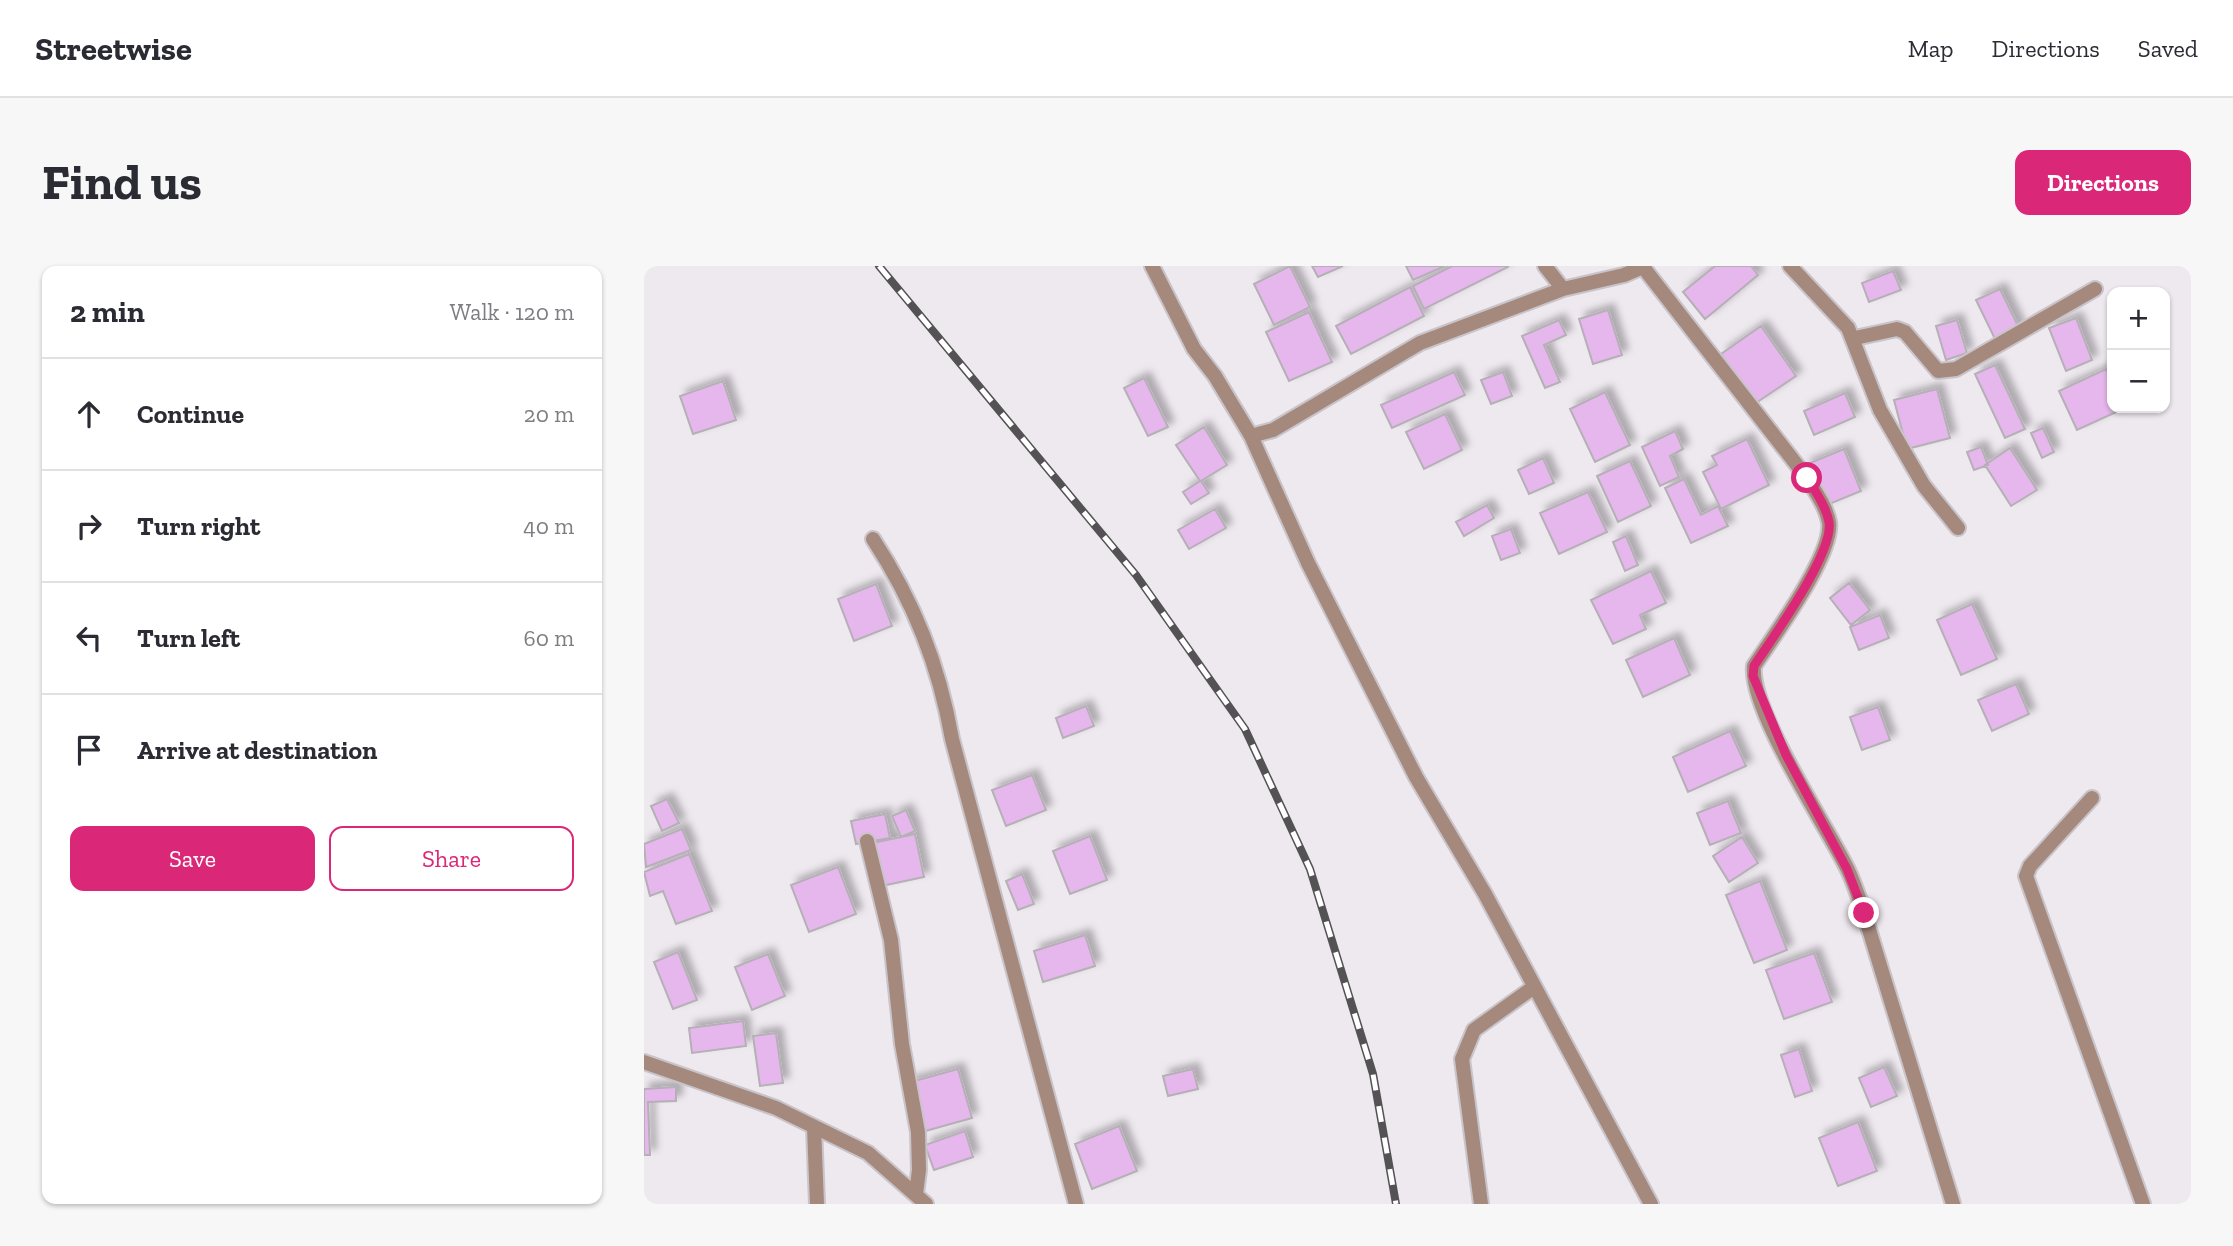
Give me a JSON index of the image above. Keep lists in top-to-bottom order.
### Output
{
  "page": {
    "header": "Streetwise",
    "nav": ["Map", "Directions", "Saved"],
    "buttons": [
      "Directions",
      ["Save", "Share"]
    ],
    "title": "Find us",
    "heading": ["2 min", "Walk · 120 m"],
    "map_buttons": ["+", "−"],
    "list": [
      ["Continue", "20 m"],
      ["Turn right", "40 m"],
      ["Turn left", "60 m"],
      "Arrive at destination"
    ]
  }
}
